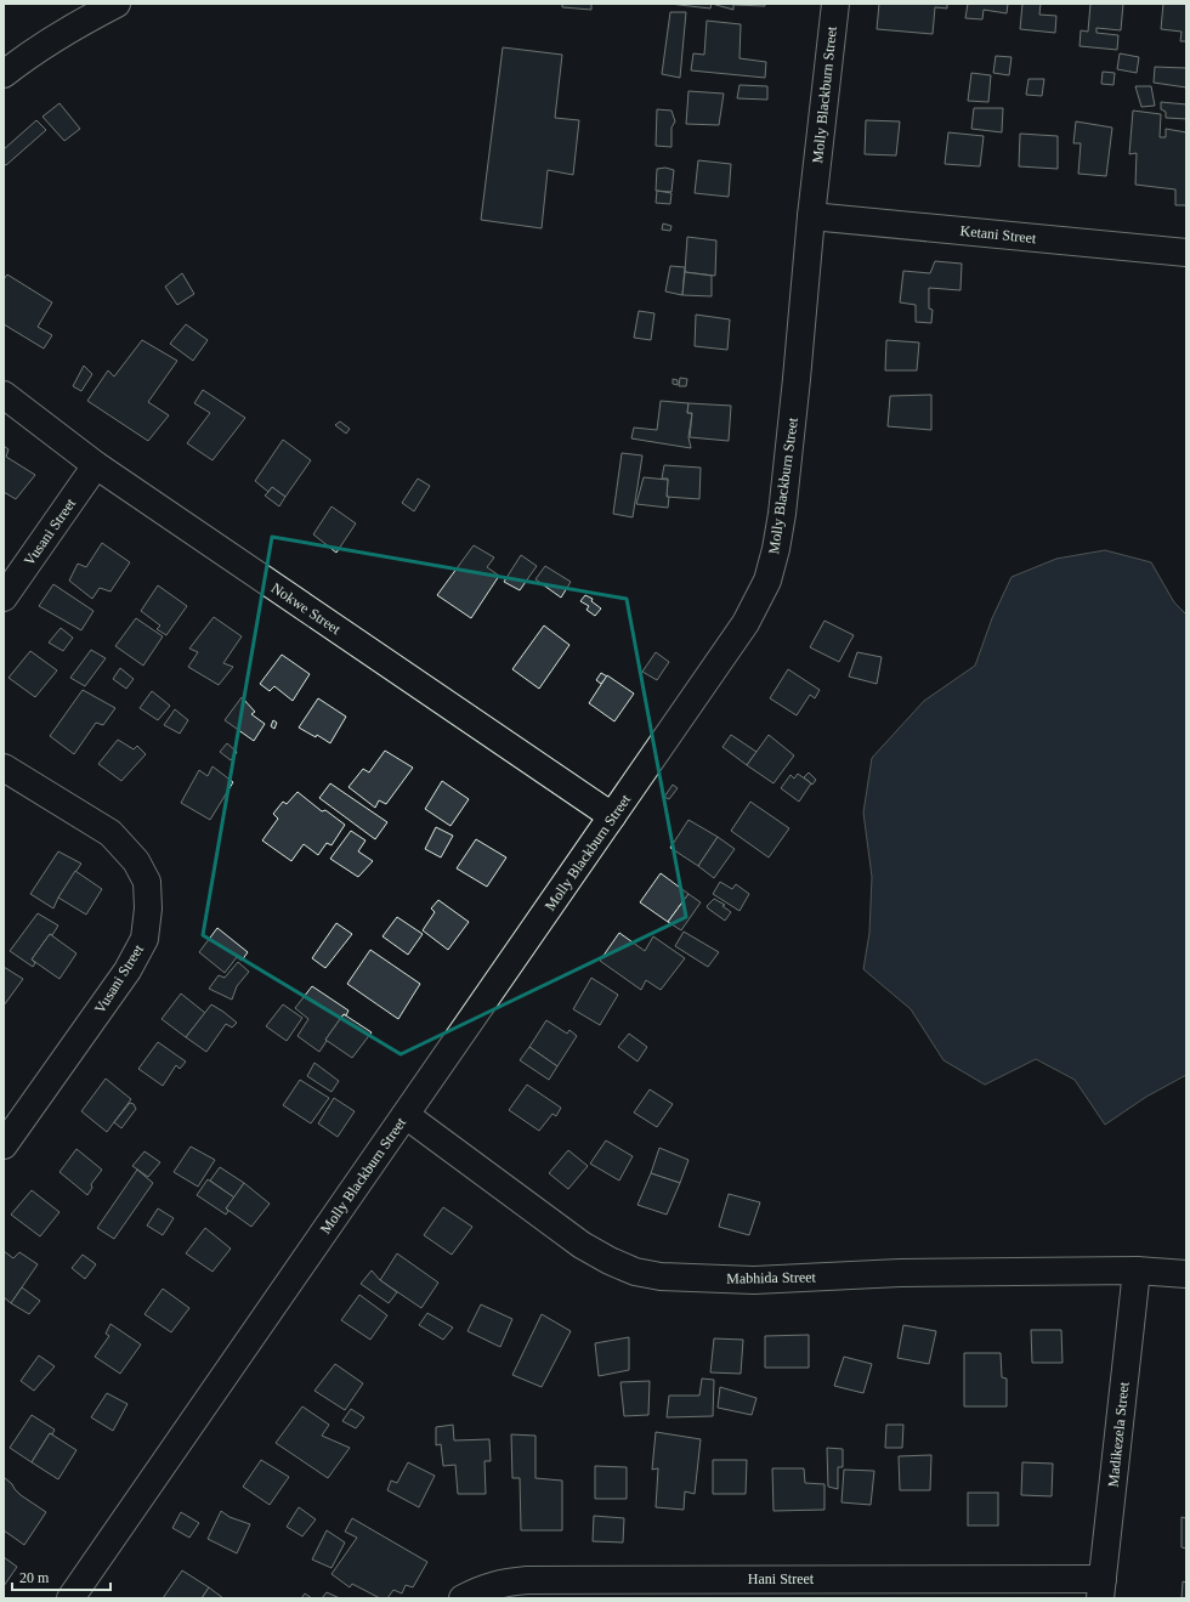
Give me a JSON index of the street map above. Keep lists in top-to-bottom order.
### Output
{
  "streets": {
    "street": [
      "Molly Blackburn Street",
      "Ketani Street",
      "Vusani Street",
      "Nokwe Street",
      "Mabhida Street",
      "Madikezela Street",
      "Hani Street"
    ]
  },
  "crossings": [
    ["Molly Blackburn Street", "Ketani Street"],
    ["Molly Blackburn Street", "Nokwe Street"],
    ["Molly Blackburn Street", "Mabhida Street"],
    ["Vusani Street", "Nokwe Street"],
    ["Mabhida Street", "Madikezela Street"],
    ["Madikezela Street", "Hani Street"]
  ],
  "scale_bar": "20 m"
}
